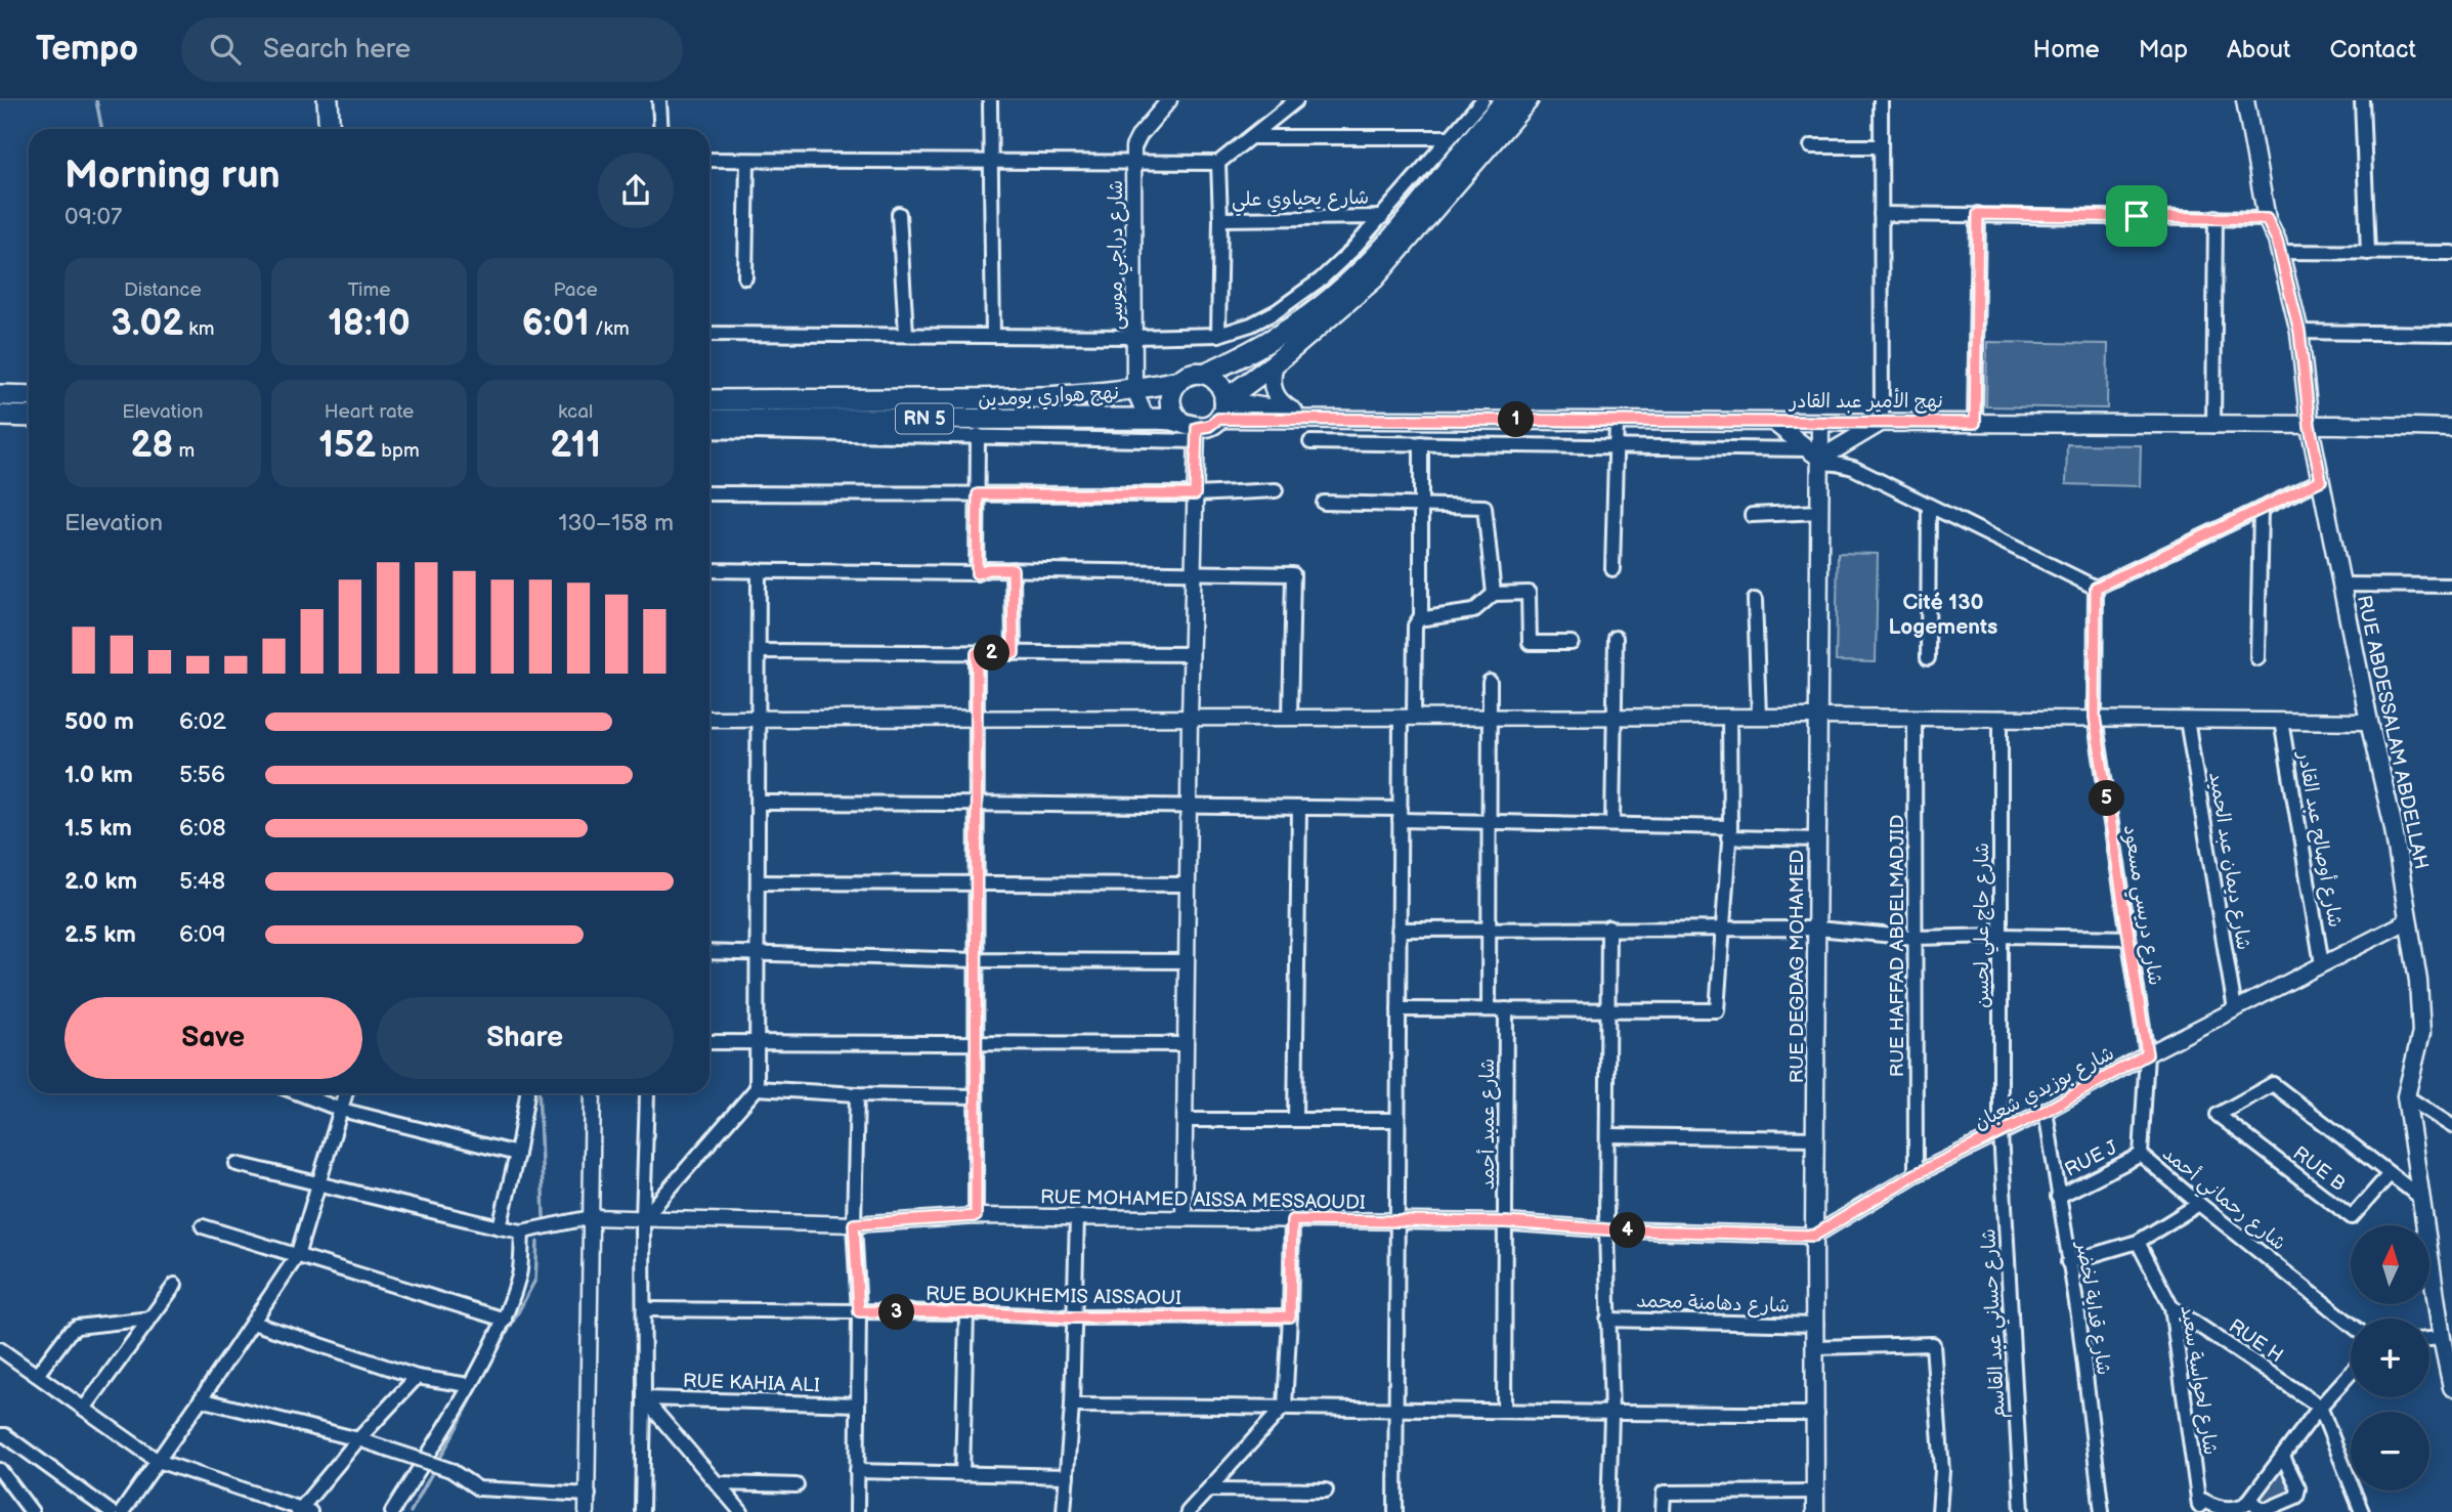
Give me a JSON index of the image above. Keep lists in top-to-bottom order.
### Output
{
  "streets": {
    "main road": [
      "نهج هواري بومدين",
      "نهج الأمير عبد القادر",
      "RN 5",
      "RUE ABDESSALAM ABDELLAH",
      "RUE DEGDAG MOHAMED"
    ],
    "street": [
      "شارع يحياوي علي",
      "شارع دراجي موسى",
      "شارع أوصالح عبد القادر",
      "شارع ديمان عبد الحميد",
      "شارع دريسي مسعود",
      "شارع حاج علي لحسن",
      "RUE HAFFAD ABDELMADJID",
      "شارع بوزيدي شعبان",
      "شارع عميد أحمد",
      "RUE J",
      "RUE B",
      "شارع رحماني أحمد",
      "RUE MOHAMED AISSA MESSAOUDI",
      "RUE BOUKHEMIS AISSAOUI",
      "شارع دهامنة محمد",
      "شارع قداية لخضر",
      "شارع حساني عبد القاسم",
      "RUE H",
      "شارع لحواسة سعيد",
      "RUE KAHIA ALI"
    ]
  },
  "crossings": [
    ["شارع دراجي موسى", "نهج هواري بومدين"],
    ["نهج هواري بومدين", "نهج الأمير عبد القادر"],
    ["نهج الأمير عبد القادر", "RUE ABDESSALAM ABDELLAH"],
    ["نهج الأمير عبد القادر", "RUE DEGDAG MOHAMED"],
    ["RUE ABDESSALAM ABDELLAH", "شارع بوزيدي شعبان"],
    ["شارع أوصالح عبد القادر", "شارع بوزيدي شعبان"],
    ["شارع ديمان عبد الحميد", "شارع بوزيدي شعبان"],
    ["شارع دريسي مسعود", "شارع بوزيدي شعبان"],
    ["شارع دريسي مسعود", "شارع رحماني أحمد"],
    ["شارع حاج علي لحسن", "شارع بوزيدي شعبان"],
    ["شارع حاج علي لحسن", "شارع حساني عبد القاسم"],
    ["RUE HAFFAD ABDELMADJID", "شارع بوزيدي شعبان"],
    ["RUE DEGDAG MOHAMED", "شارع بوزيدي شعبان"],
    ["RUE DEGDAG MOHAMED", "RUE MOHAMED AISSA MESSAOUDI"],
    ["RUE DEGDAG MOHAMED", "شارع دهامنة محمد"],
    ["شارع بوزيدي شعبان", "شارع رحماني أحمد"],
    ["شارع بوزيدي شعبان", "RUE MOHAMED AISSA MESSAOUDI"],
    ["شارع بوزيدي شعبان", "شارع قداية لخضر"],
    ["شارع بوزيدي شعبان", "شارع حساني عبد القاسم"],
    ["شارع عميد أحمد", "RUE MOHAMED AISSA MESSAOUDI"],
    ["RUE J", "شارع رحماني أحمد"],
    ["RUE J", "شارع قداية لخضر"],
    ["RUE H", "شارع لحواسة سعيد"]
  ],
  "districts": ["Cité 130 Logements"],
  "north": "top",
  "page": {
    "header": "Tempo",
    "search": "Search here",
    "nav": [
      "Home",
      "Map",
      "About",
      "Contact"
    ],
    "heading": ["Morning run", "09:07"],
    "stats": [
      ["Distance", "3.02 km"],
      ["Time", "18:10"],
      ["Pace", "6:01 /km"],
      ["Elevation", "28 m"],
      ["Heart rate", "152 bpm"],
      ["kcal", "211"]
    ],
    "pins": [
      "1",
      "2",
      "5",
      "4",
      "3"
    ],
    "chart": ["Elevation", "130–158 m"],
    "list": [
      {
        "name": "500 m",
        "note": "6:02"
      },
      {
        "name": "1.0 km",
        "note": "5:56"
      },
      {
        "name": "1.5 km",
        "note": "6:08"
      },
      {
        "name": "2.0 km",
        "note": "5:48"
      },
      {
        "name": "2.5 km",
        "note": "6:09"
      }
    ],
    "buttons": ["Save", "Share"],
    "map_buttons": ["+", "−"]
  }
}
